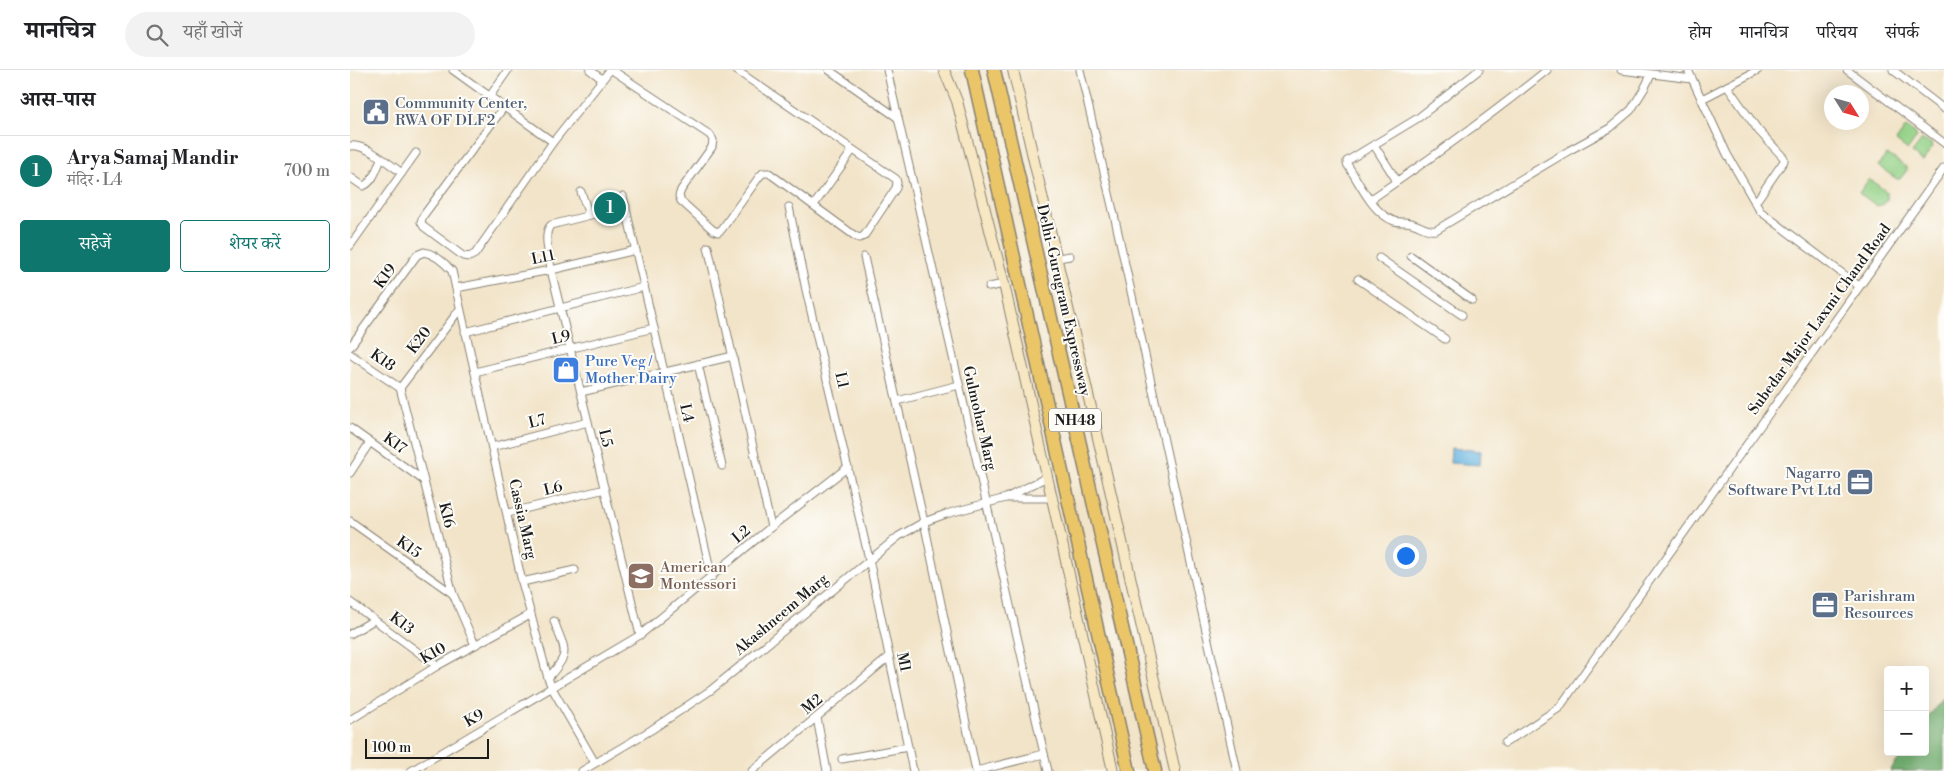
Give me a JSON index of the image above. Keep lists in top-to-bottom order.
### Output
{
  "streets": {
    "highway": ["Delhi-Gurugram Expressway", "NH48"],
    "street": [
      "L11",
      "K19",
      "Subedar Major Laxmi Chand Road",
      "L9",
      "K20",
      "K18",
      "L1",
      "L4",
      "Gulmohar Marg",
      "L7",
      "L5",
      "K17",
      "L6",
      "K16",
      "Cassia Marg",
      "L2",
      "K15",
      "Akashneem Marg",
      "K13",
      "K10",
      "M1",
      "M2",
      "K9"
    ]
  },
  "crossings": [
    ["L11", "L4"],
    ["L11", "L5"],
    ["L11", "Cassia Marg"],
    ["K19", "Cassia Marg"],
    ["L9", "L4"],
    ["L9", "L5"],
    ["L9", "Cassia Marg"],
    ["K20", "K18"],
    ["K20", "K16"],
    ["K20", "Cassia Marg"],
    ["K18", "K16"],
    ["L1", "L2"],
    ["L1", "Akashneem Marg"],
    ["L1", "M1"],
    ["L4", "L5"],
    ["L4", "L2"],
    ["Gulmohar Marg", "Akashneem Marg"],
    ["L7", "L5"],
    ["L7", "Cassia Marg"],
    ["L5", "L6"],
    ["L5", "L2"],
    ["K17", "K16"],
    ["L6", "Cassia Marg"],
    ["K16", "K15"],
    ["K16", "K10"],
    ["Cassia Marg", "L2"],
    ["Cassia Marg", "Akashneem Marg"],
    ["Cassia Marg", "K10"],
    ["Cassia Marg", "K9"],
    ["L2", "K9"],
    ["Akashneem Marg", "M1"],
    ["K13", "K10"],
    ["M1", "M2"]
  ],
  "places": {
    "public building": ["Community Center, RWA OF DLF2"],
    "shop": ["Pure Veg / Mother Dairy"],
    "office": ["Nagarro Software Pvt Ltd", "Parishram Resources"],
    "school or university": ["American Montessori"]
  },
  "scale_bar": "100 m",
  "north": "bottom right",
  "page": {
    "header": "मानचित्र",
    "search": "यहाँ खोजें",
    "nav": [
      "होम",
      "मानचित्र",
      "परिचय",
      "संपर्क"
    ],
    "heading": "आस-पास",
    "list": [
      {
        "mark": "1",
        "name": "Arya Samaj Mandir",
        "note": "मंदिर · L4",
        "value": "700 m"
      }
    ],
    "pins": "1",
    "buttons": ["सहेजें", "शेयर करें"],
    "map_buttons": ["+", "−"],
    "scale": "100 m"
  }
}
